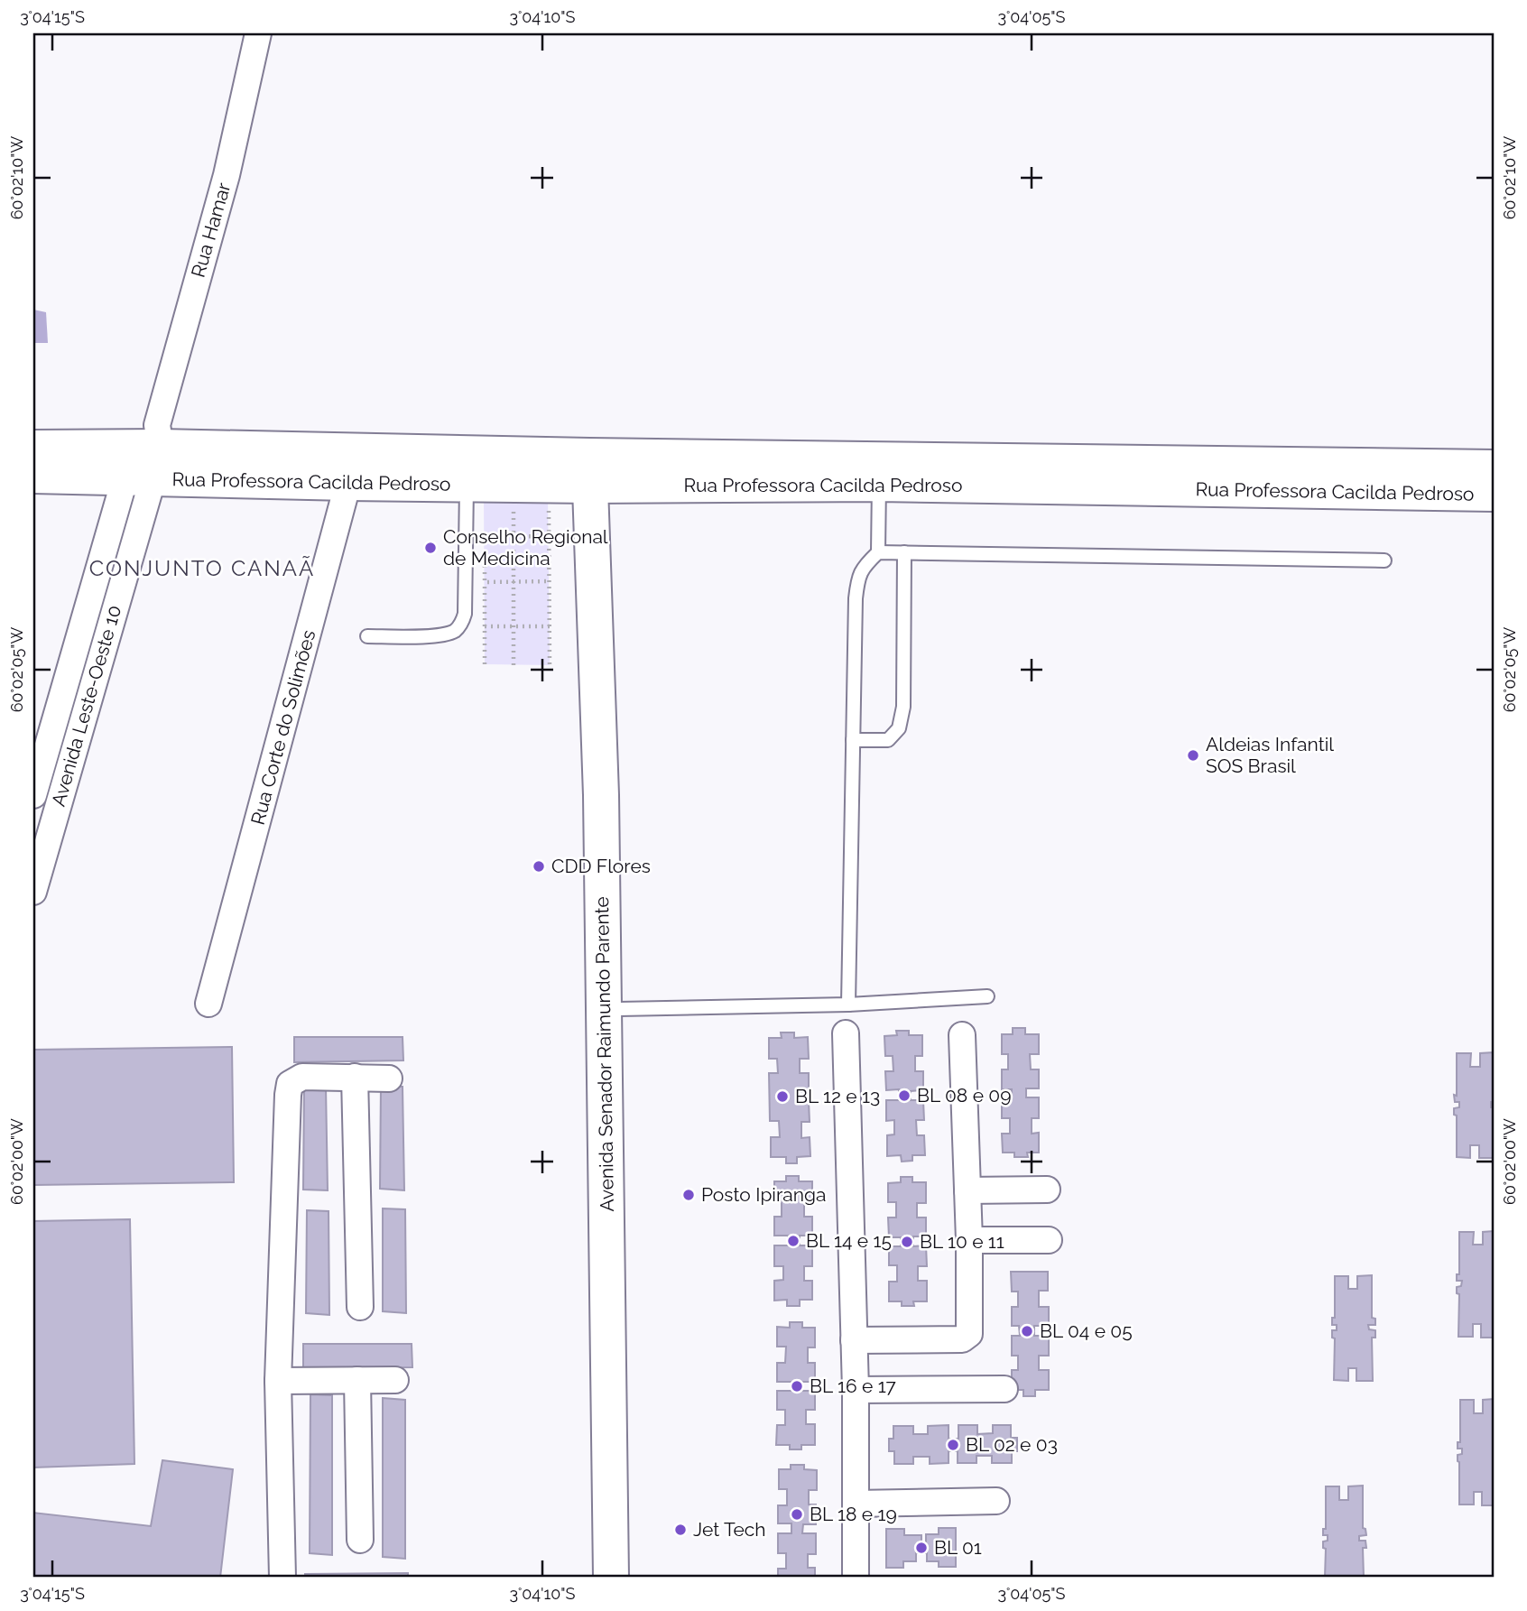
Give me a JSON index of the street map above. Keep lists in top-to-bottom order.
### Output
{
  "streets": {
    "street": [
      "Rua Hamar",
      "Rua Professora Cacilda Pedroso",
      "Avenida Leste-Oeste 10",
      "Rua Corte do Solimões",
      "Avenida Senador Raimundo Parente"
    ]
  },
  "crossings": [
    ["Rua Hamar", "Rua Professora Cacilda Pedroso"],
    ["Rua Hamar", "Avenida Leste-Oeste 10"],
    ["Rua Professora Cacilda Pedroso", "Avenida Leste-Oeste 10"],
    ["Rua Professora Cacilda Pedroso", "Rua Corte do Solimões"],
    ["Rua Professora Cacilda Pedroso", "Avenida Senador Raimundo Parente"]
  ],
  "districts": ["CONJUNTO CANAÃ"],
  "places": [
    "Conselho Regional de Medicina",
    "Aldeias Infantil SOS Brasil",
    "CDD Flores",
    "BL 08 e 09",
    "BL 12 e 13",
    "Posto Ipiranga",
    "BL 14 e 15",
    "BL 10 e 11",
    "BL 04 e 05",
    "BL 16 e 17",
    "BL 02 e 03",
    "BL 18 e 19",
    "Jet Tech",
    "BL 01"
  ],
  "coordinates": [
    "3°04'15\"S",
    "3°04'10\"S",
    "3°04'05\"S",
    "60°02'10\"W",
    "60°02'05\"W",
    "60°02'00\"W"
  ]
}
